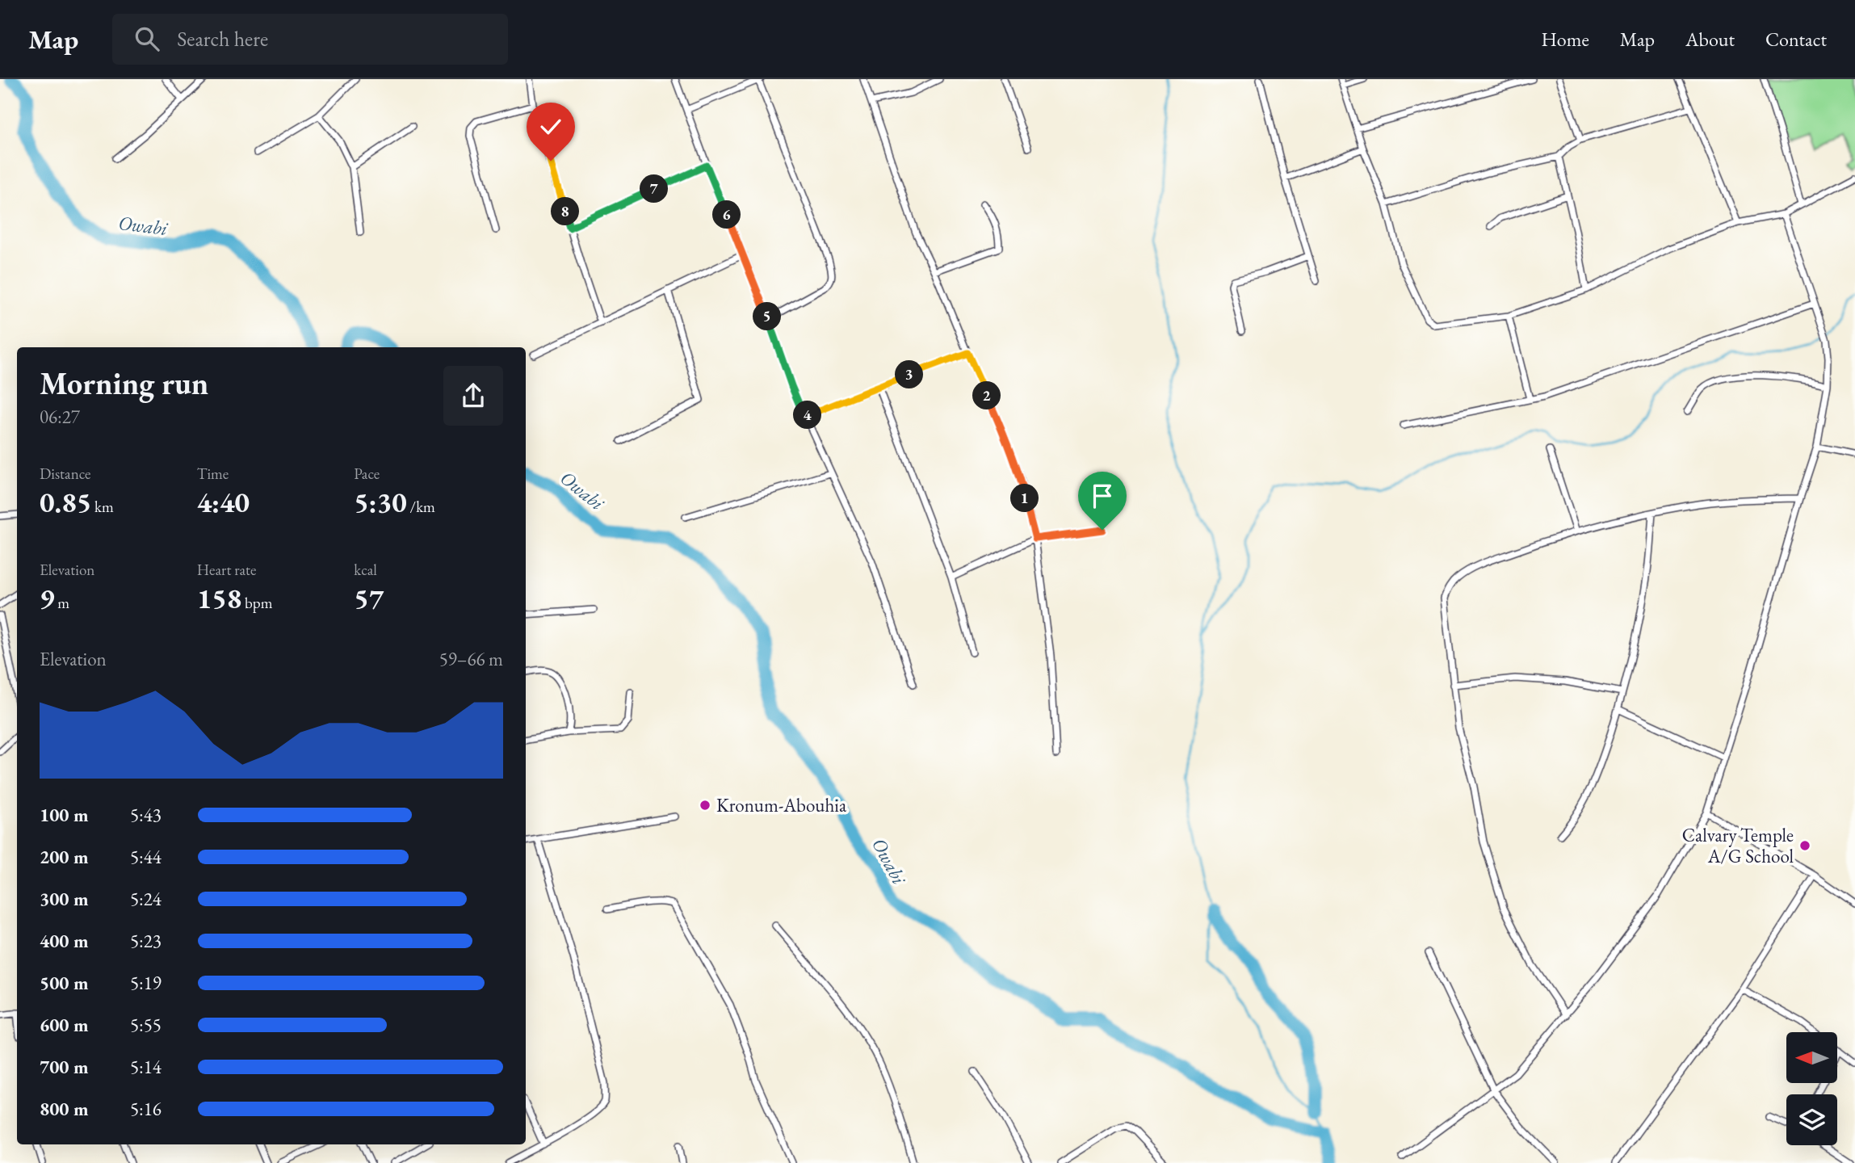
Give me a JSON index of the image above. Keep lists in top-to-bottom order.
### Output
{
  "water": ["Owabi"],
  "places": ["Kronum-Abouhia", "Calvary Temple A/G School"],
  "north": "left",
  "page": {
    "header": "Map",
    "search": "Search here",
    "nav": [
      "Home",
      "Map",
      "About",
      "Contact"
    ],
    "pins": [
      "7",
      "8",
      "6",
      "5",
      "3",
      "2",
      "4",
      "1"
    ],
    "heading": ["Morning run", "06:27"],
    "stats": [
      ["Distance", "0.85 km"],
      ["Time", "4:40"],
      ["Pace", "5:30 /km"],
      ["Elevation", "9 m"],
      ["Heart rate", "158 bpm"],
      ["kcal", "57"]
    ],
    "chart": ["Elevation", "59–66 m"],
    "list": [
      {
        "name": "100 m",
        "note": "5:43"
      },
      {
        "name": "200 m",
        "note": "5:44"
      },
      {
        "name": "300 m",
        "note": "5:24"
      },
      {
        "name": "400 m",
        "note": "5:23"
      },
      {
        "name": "500 m",
        "note": "5:19"
      },
      {
        "name": "600 m",
        "note": "5:55"
      },
      {
        "name": "700 m",
        "note": "5:14"
      },
      {
        "name": "800 m",
        "note": "5:16"
      }
    ]
  }
}
